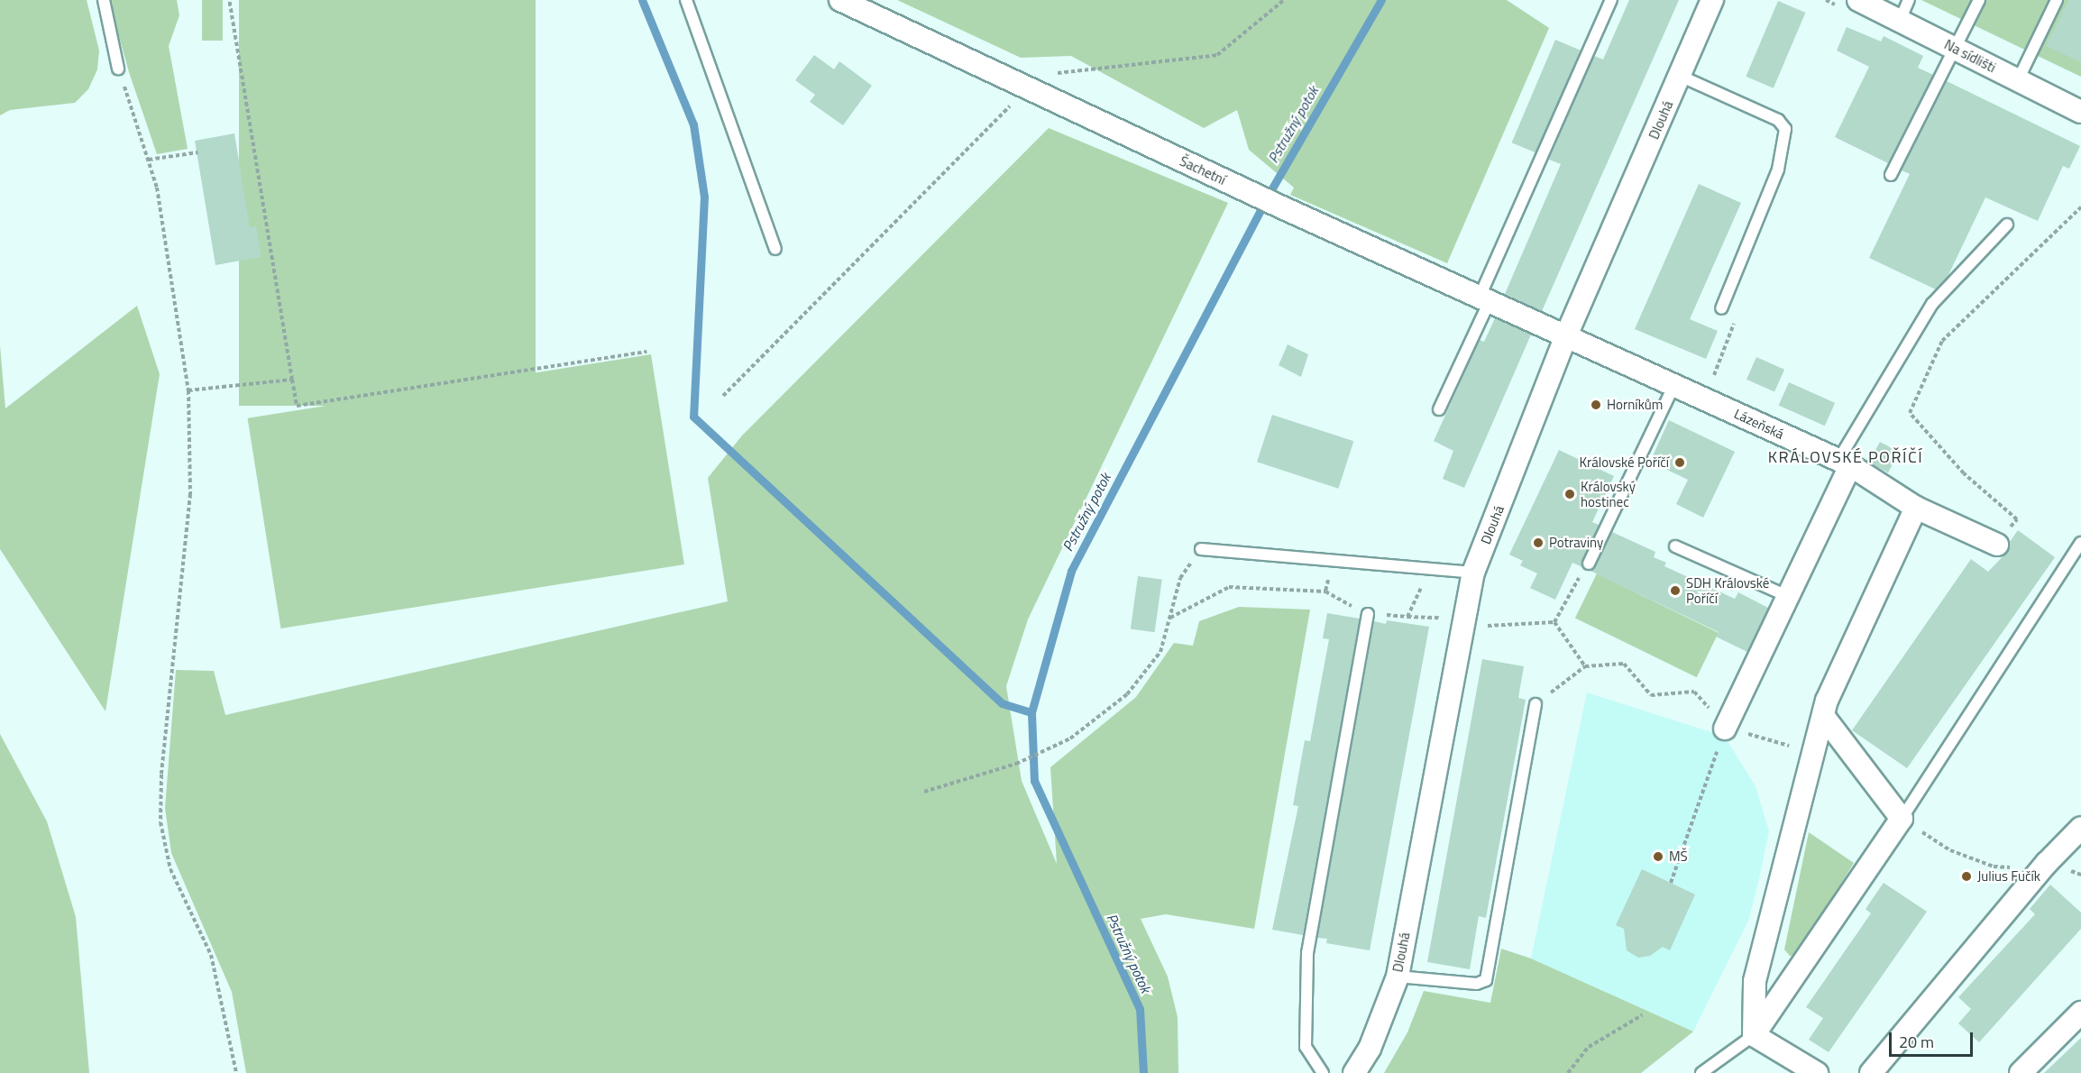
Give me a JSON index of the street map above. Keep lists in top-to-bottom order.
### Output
{
  "streets": {
    "street": [
      "Na sídlišti",
      "Dlouhá",
      "Šachetní",
      "Lázeňská"
    ]
  },
  "crossings": [
    ["Dlouhá", "Šachetní"],
    ["Dlouhá", "Lázeňská"],
    ["Šachetní", "Lázeňská"]
  ],
  "districts": ["KRÁLOVSKÉ POŘÍČÍ"],
  "water": ["Pstružný potok"],
  "places": [
    "Horníkům",
    "Královské Poříčí",
    "Královský hostinec",
    "Potraviny",
    "SDH Královské Poříčí",
    "MŠ",
    "Julius Fučík"
  ],
  "scale_bar": "20 m"
}
